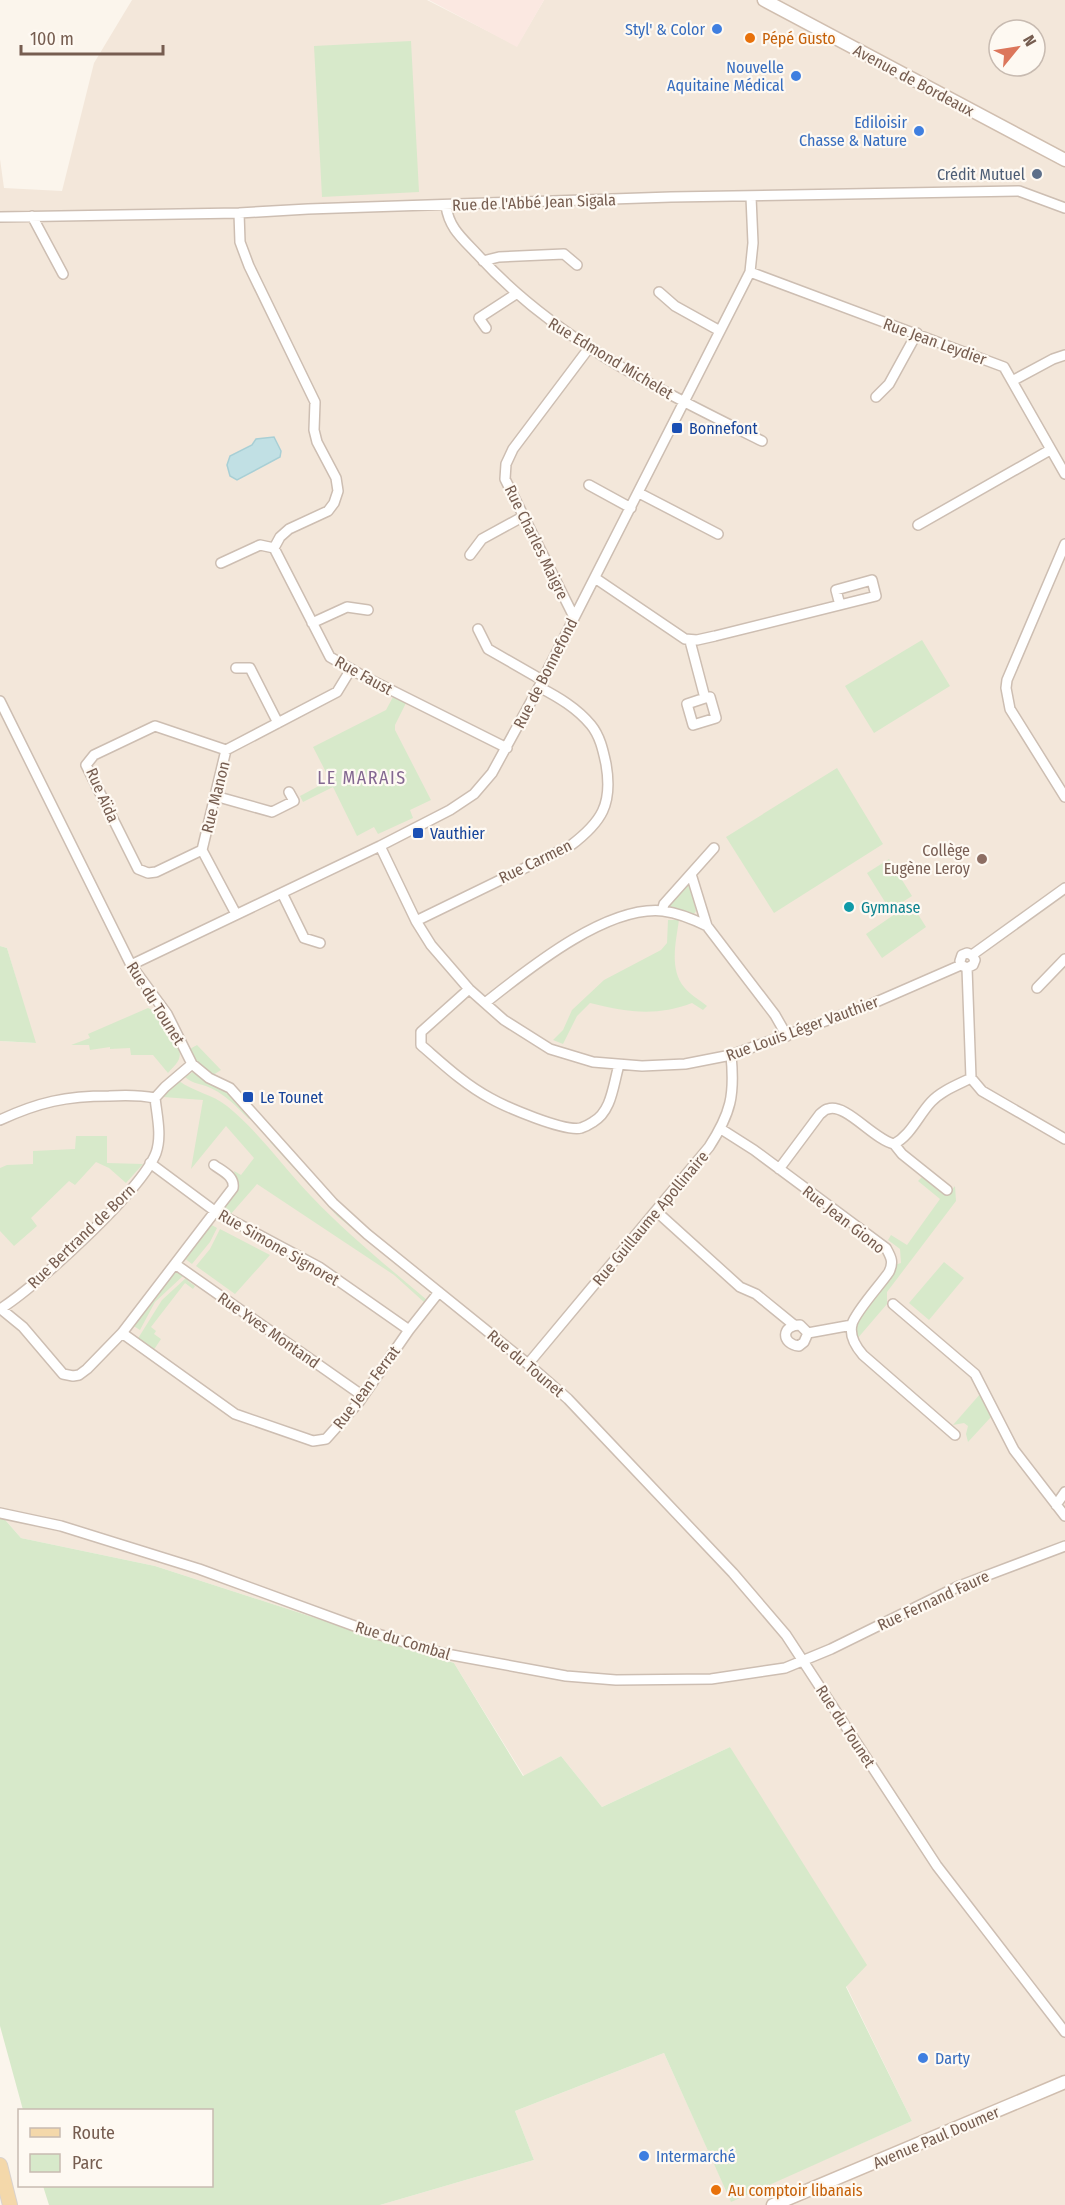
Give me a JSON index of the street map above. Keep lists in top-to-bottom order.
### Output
{
  "streets": {
    "main road": ["Avenue de Bordeaux", "Avenue Paul Doumer"],
    "street": [
      "Rue de l'Abbé Jean Sigala",
      "Rue Jean Leydier",
      "Rue Edmond Michelet",
      "Rue Charles Maigre",
      "Rue de Bonnefond",
      "Rue Faust",
      "Rue Aïda",
      "Rue Manon",
      "Rue Carmen",
      "Rue du Tounet",
      "Rue Louis Léger Vauthier",
      "Rue Guillaume Apollinaire",
      "Rue Jean Giono",
      "Rue Bertrand de Born",
      "Rue Simone Signoret",
      "Rue Yves Montand",
      "Rue Jean Ferrat",
      "Rue Fernand Faure",
      "Rue du Combal"
    ]
  },
  "crossings": [
    ["Rue de l'Abbé Jean Sigala", "Rue Edmond Michelet"],
    ["Rue de l'Abbé Jean Sigala", "Rue de Bonnefond"],
    ["Rue Jean Leydier", "Rue de Bonnefond"],
    ["Rue Edmond Michelet", "Rue Charles Maigre"],
    ["Rue Edmond Michelet", "Rue de Bonnefond"],
    ["Rue Charles Maigre", "Rue de Bonnefond"],
    ["Rue de Bonnefond", "Rue Faust"],
    ["Rue de Bonnefond", "Rue Manon"],
    ["Rue de Bonnefond", "Rue Carmen"],
    ["Rue de Bonnefond", "Rue du Tounet"],
    ["Rue de Bonnefond", "Rue Louis Léger Vauthier"],
    ["Rue Faust", "Rue Manon"],
    ["Rue Aïda", "Rue Manon"],
    ["Rue Carmen", "Rue Louis Léger Vauthier"],
    ["Rue du Tounet", "Rue Guillaume Apollinaire"],
    ["Rue du Tounet", "Rue Jean Ferrat"],
    ["Rue du Tounet", "Rue Fernand Faure"],
    ["Rue du Tounet", "Rue du Combal"],
    ["Rue Louis Léger Vauthier", "Rue Guillaume Apollinaire"],
    ["Rue Guillaume Apollinaire", "Rue Jean Giono"],
    ["Rue Bertrand de Born", "Rue Simone Signoret"],
    ["Rue Simone Signoret", "Rue Jean Ferrat"],
    ["Rue Yves Montand", "Rue Jean Ferrat"],
    ["Rue Fernand Faure", "Rue du Combal"]
  ],
  "districts": ["LE MARAIS"],
  "places": {
    "other": [
      "Styl' & Color",
      "Pépé Gusto",
      "Nouvelle Aquitaine Médical",
      "Ediloisir Chasse & Nature",
      "Crédit Mutuel",
      "Collège Eugène Leroy",
      "Gymnase",
      "Darty",
      "Intermarché",
      "Au comptoir libanais"
    ],
    "transit": ["Bonnefont", "Vauthier", "Le Tounet"]
  },
  "legend": ["Route", "Parc"],
  "scale_bar": "100 m",
  "north": "top right"
}
